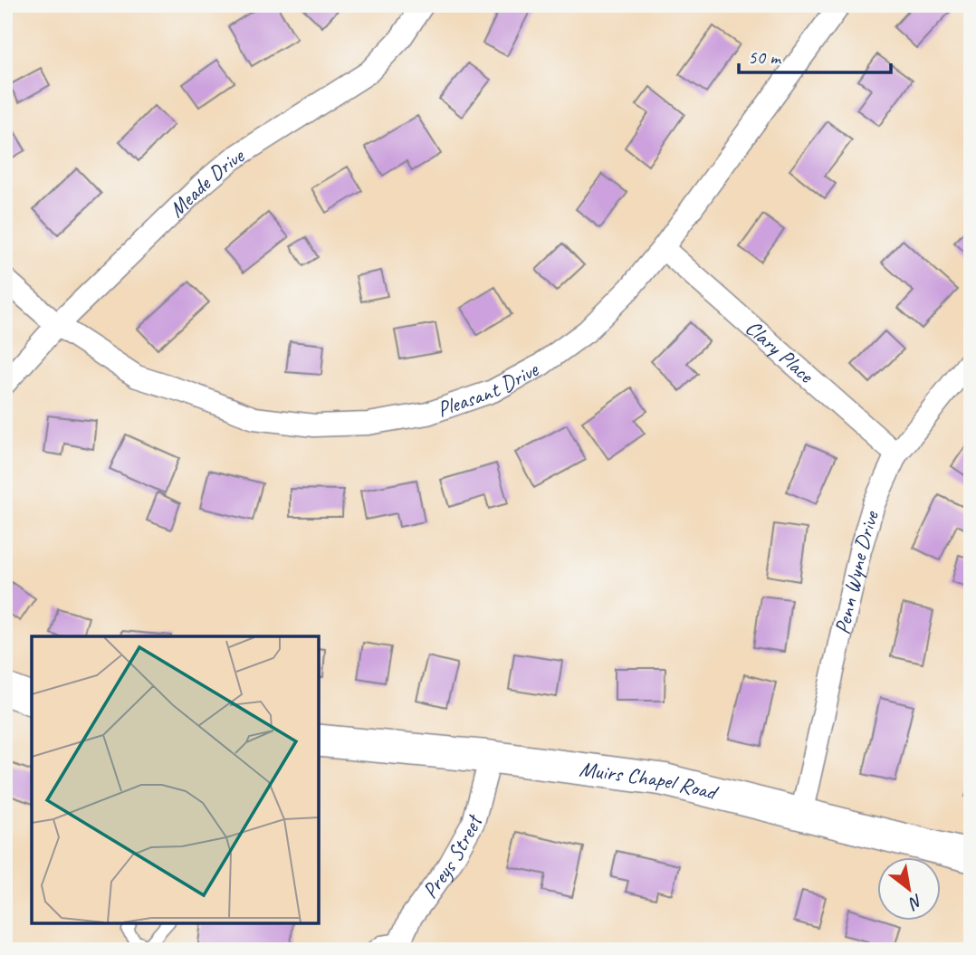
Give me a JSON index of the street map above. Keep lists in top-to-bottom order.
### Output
{
  "streets": {
    "main road": ["Muirs Chapel Road"],
    "street": [
      "Meade Drive",
      "Clary Place",
      "Pleasant Drive",
      "Penn Wyne Drive",
      "Preys Street"
    ]
  },
  "crossings": [
    ["Meade Drive", "Pleasant Drive"],
    ["Clary Place", "Pleasant Drive"],
    ["Clary Place", "Penn Wyne Drive"],
    ["Penn Wyne Drive", "Muirs Chapel Road"],
    ["Muirs Chapel Road", "Preys Street"]
  ],
  "scale_bar": "50 m",
  "north": "bottom right"
}
